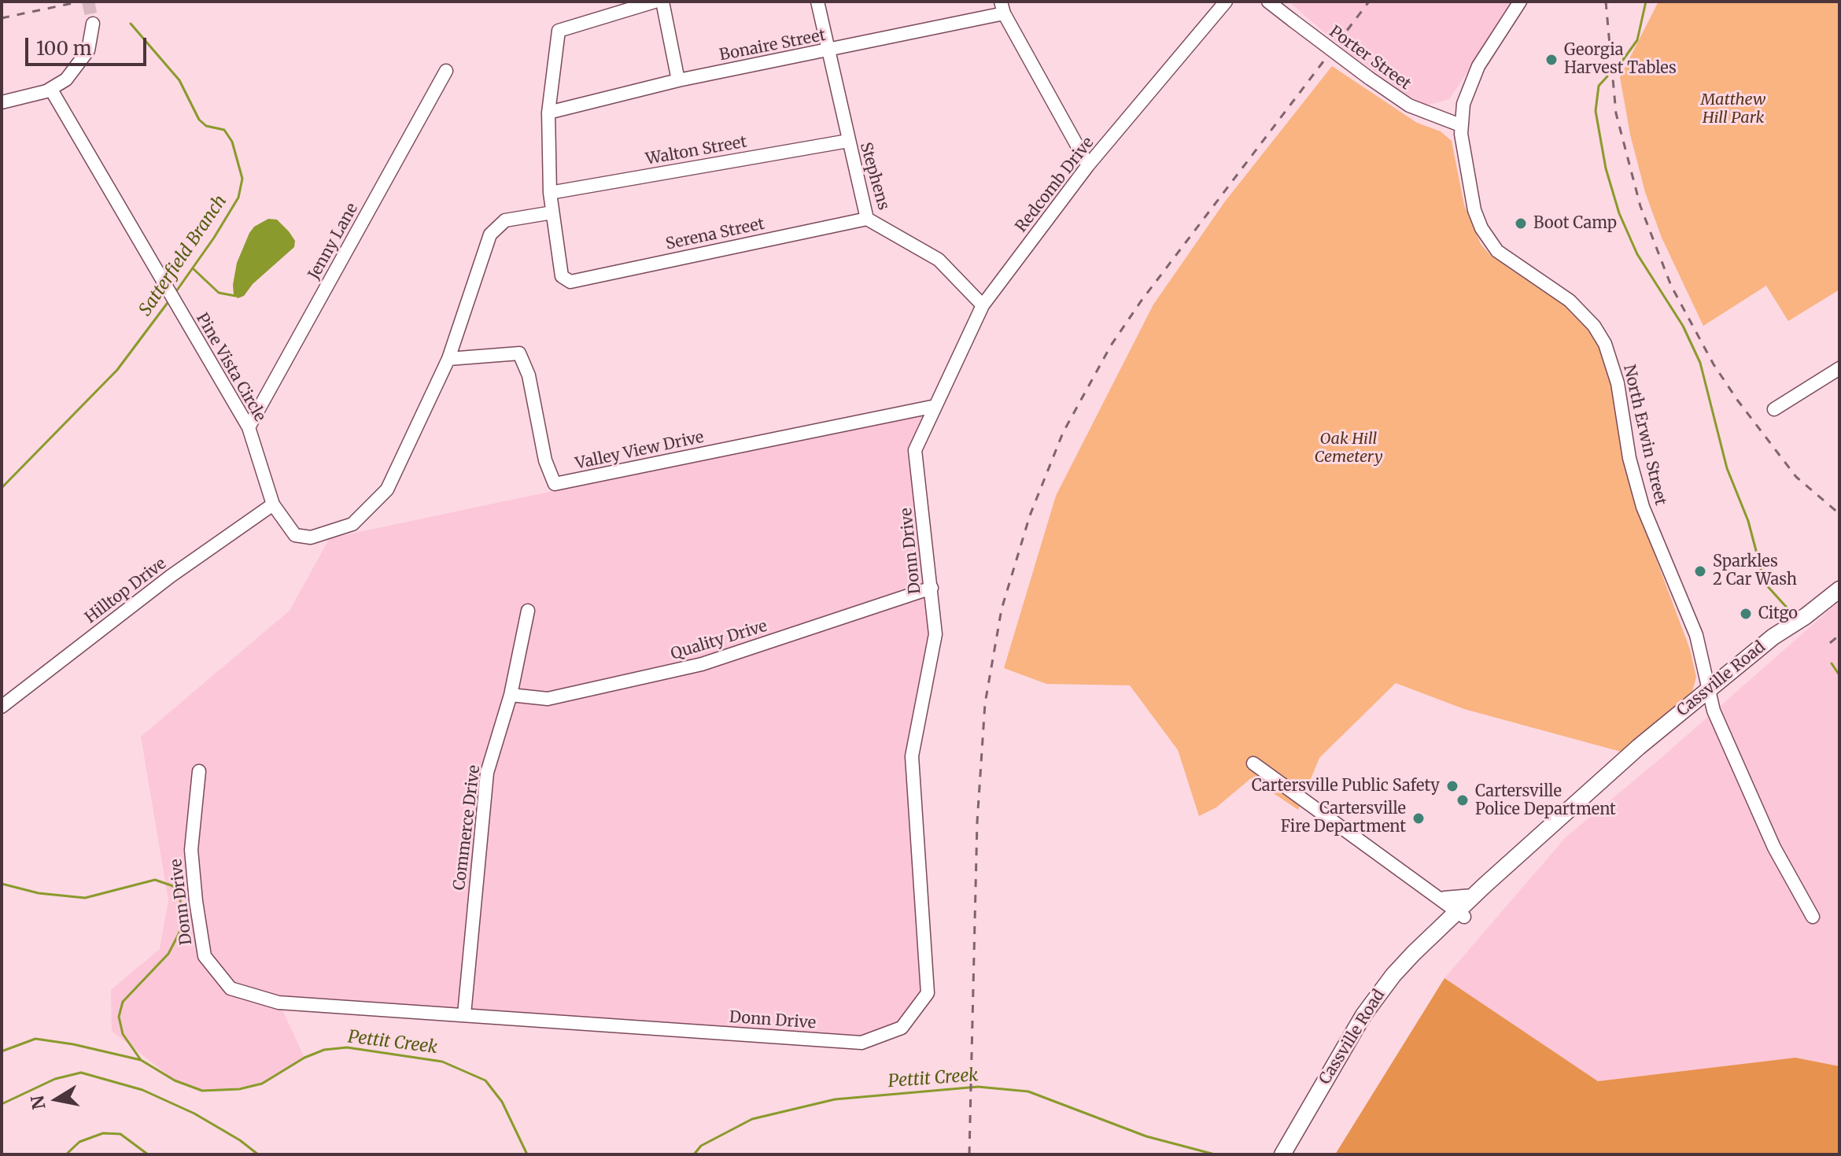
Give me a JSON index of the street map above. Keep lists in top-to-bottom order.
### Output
{
  "streets": {
    "main road": ["Cassville Road"],
    "street": [
      "Bonaire Street",
      "Porter Street",
      "Walton Street",
      "Stephens",
      "Redcomb Drive",
      "Serena Street",
      "Jenny Lane",
      "Pine Vista Circle",
      "North Erwin Street",
      "Valley View Drive",
      "Donn Drive",
      "Hilltop Drive",
      "Quality Drive",
      "Commerce Drive"
    ]
  },
  "crossings": [
    ["Bonaire Street", "Stephens"],
    ["Porter Street", "North Erwin Street"],
    ["Walton Street", "Stephens"],
    ["Stephens", "Redcomb Drive"],
    ["Stephens", "Serena Street"],
    ["Redcomb Drive", "Valley View Drive"],
    ["Redcomb Drive", "Donn Drive"],
    ["Serena Street", "Pine Vista Circle"],
    ["Jenny Lane", "Pine Vista Circle"],
    ["Pine Vista Circle", "Valley View Drive"],
    ["Pine Vista Circle", "Hilltop Drive"],
    ["North Erwin Street", "Cassville Road"],
    ["Valley View Drive", "Donn Drive"],
    ["Donn Drive", "Quality Drive"],
    ["Donn Drive", "Commerce Drive"],
    ["Quality Drive", "Commerce Drive"]
  ],
  "water": ["Satterfield Branch", "Pettit Creek"],
  "parks": ["Matthew Hill Park", "Oak Hill Cemetery"],
  "places": [
    "Georgia Harvest Tables",
    "Boot Camp",
    "Sparkles 2 Car Wash",
    "Citgo",
    "Cartersville Public Safety",
    "Cartersville Police Department",
    "Cartersville Fire Department"
  ],
  "scale_bar": "100 m",
  "north": "left"
}
